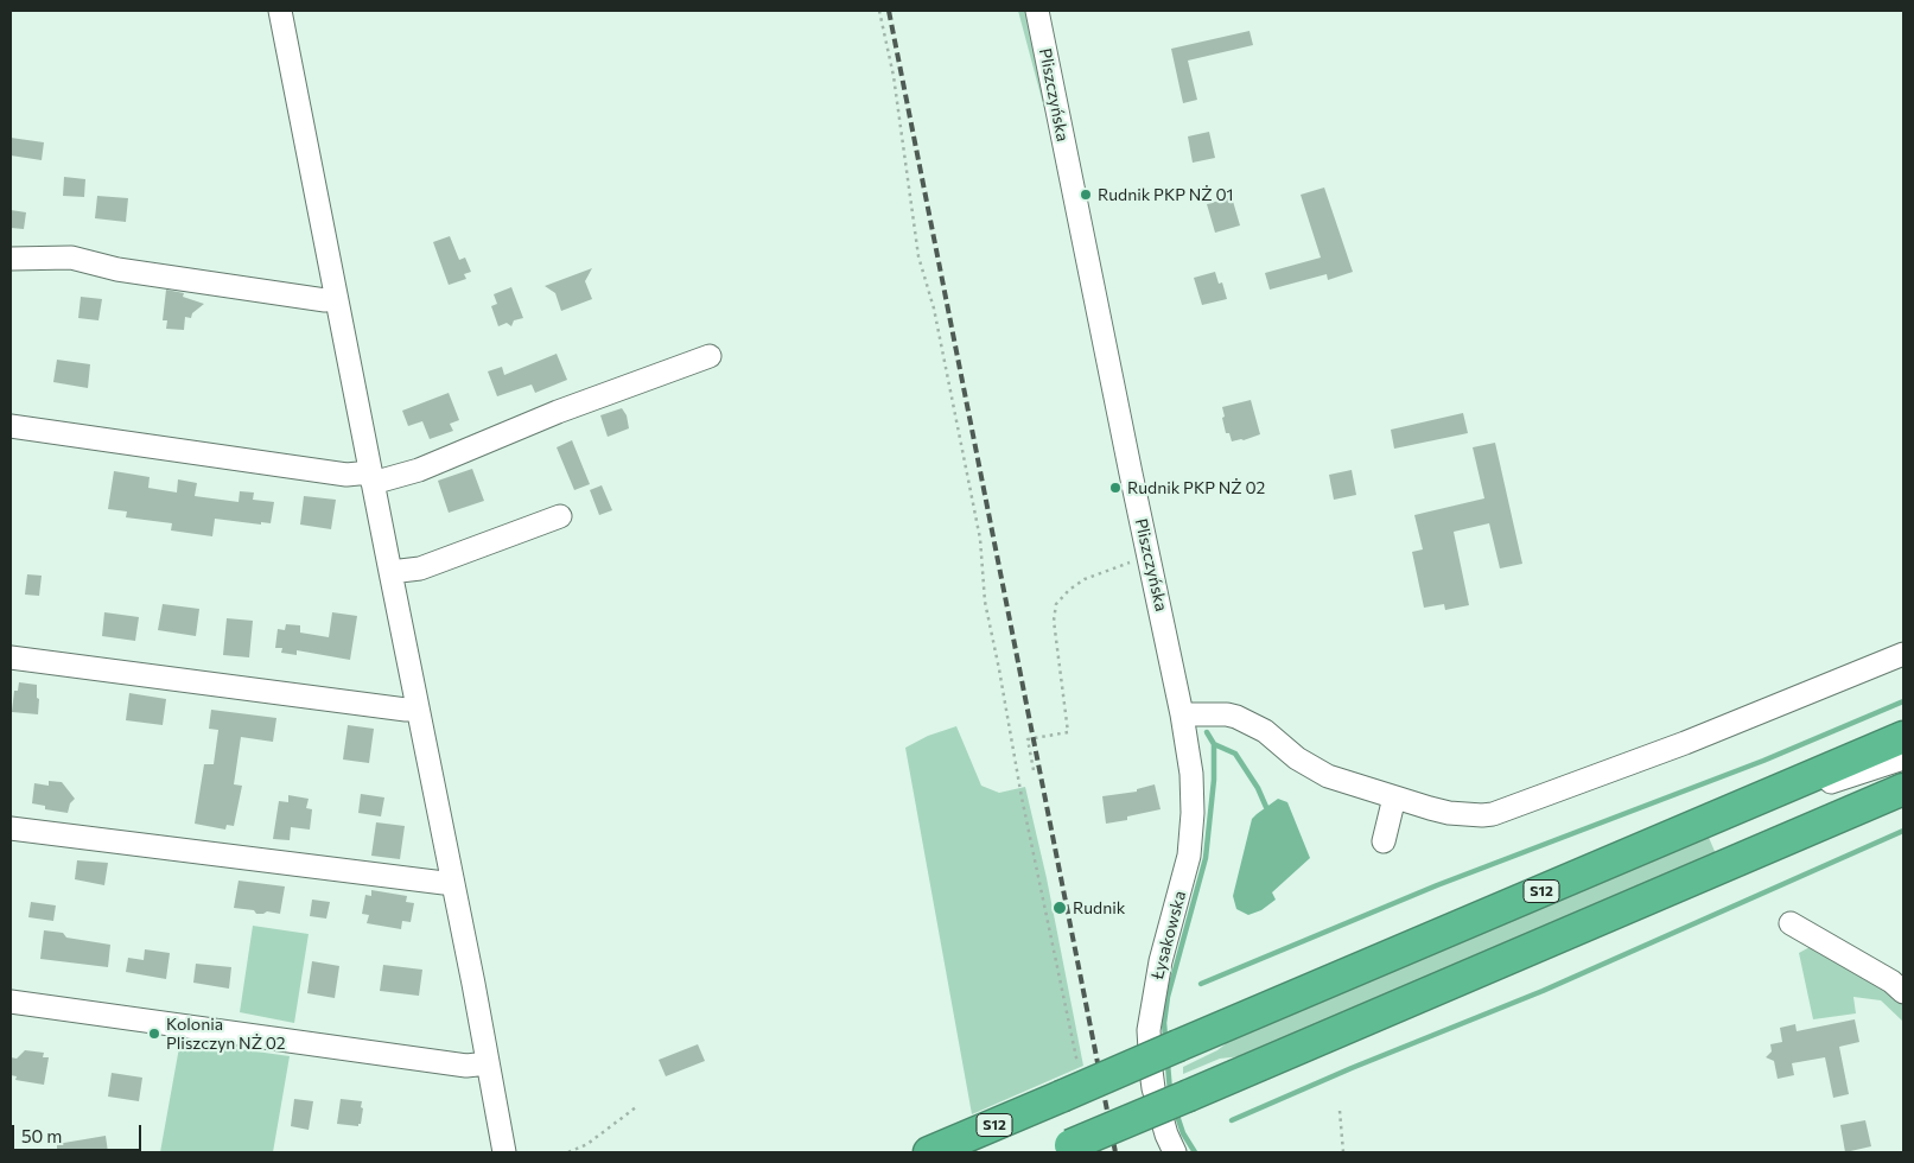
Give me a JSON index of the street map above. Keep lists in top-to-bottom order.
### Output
{
  "streets": {
    "highway": ["S12"],
    "street": ["Pliszczyńska", "Łysakowska"]
  },
  "crossings": [
    ["Pliszczyńska", "Łysakowska"]
  ],
  "places": [
    "Rudnik PKP NŻ 01",
    "Rudnik PKP NŻ 02",
    "Rudnik",
    "Kolonia Pliszczyn NŻ 02"
  ],
  "scale_bar": "50 m"
}
